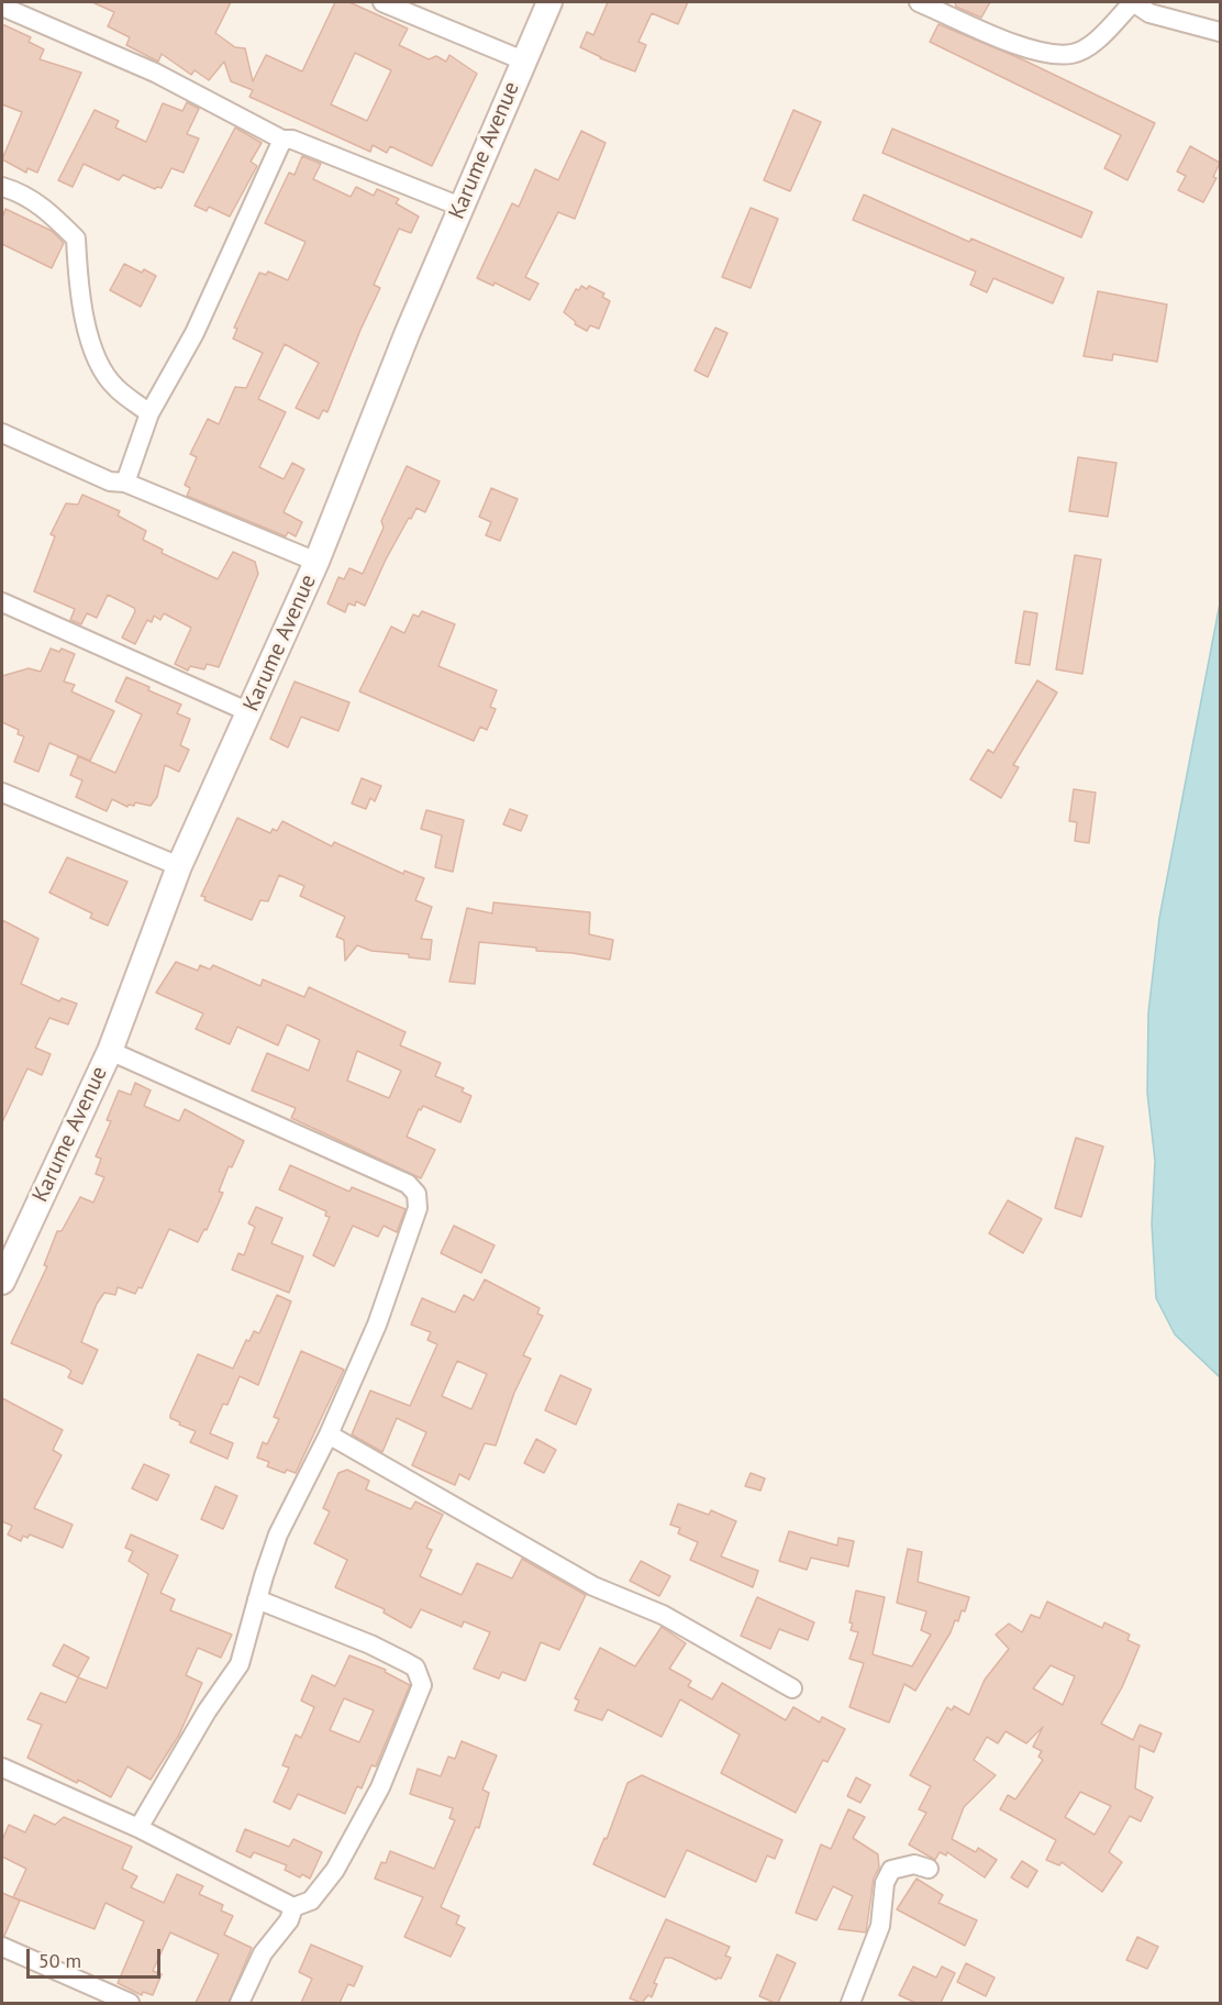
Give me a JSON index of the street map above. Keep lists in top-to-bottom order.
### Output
{
  "streets": {
    "main road": ["Karume Avenue"]
  },
  "scale_bar": "50 m"
}
